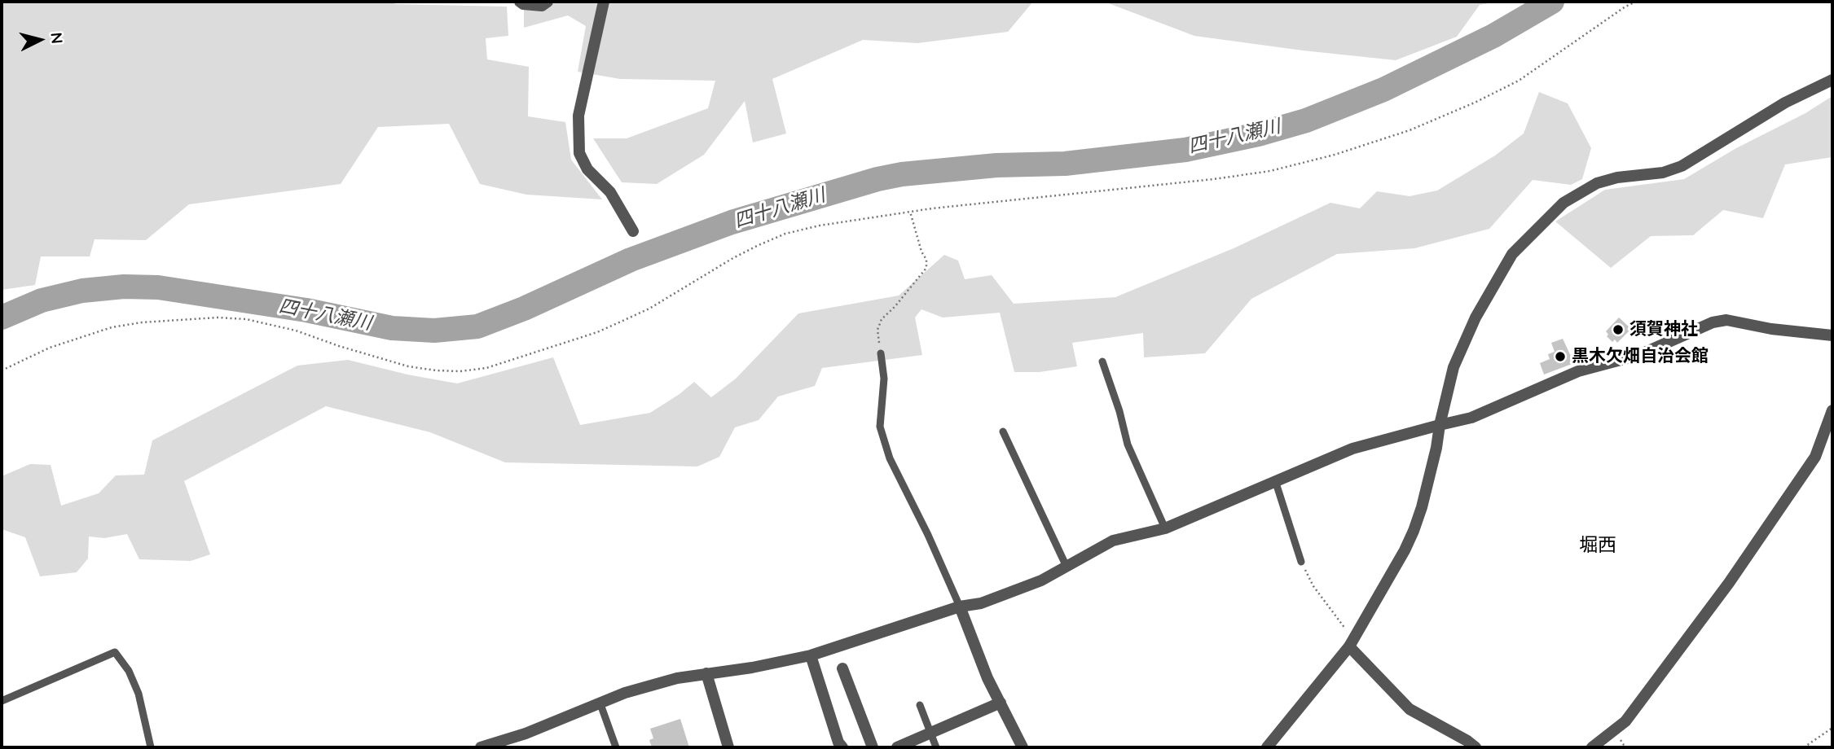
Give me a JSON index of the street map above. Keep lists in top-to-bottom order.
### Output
{
  "districts": ["堀西"],
  "water": ["四十八瀬川"],
  "places": ["須賀神社", "黒木欠畑自治会館"],
  "north": "right"
}
